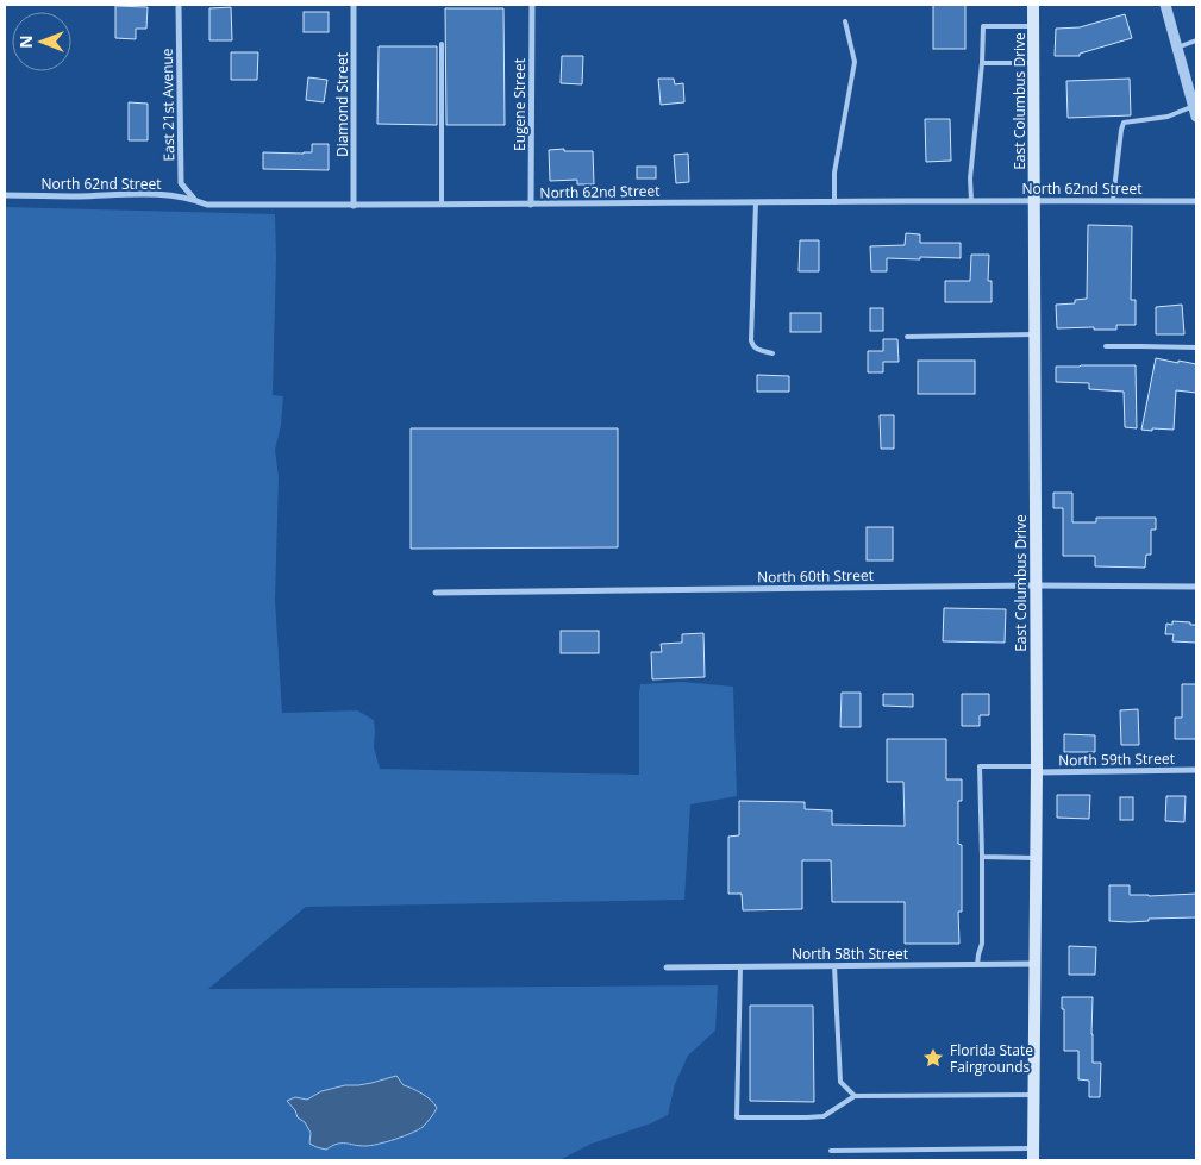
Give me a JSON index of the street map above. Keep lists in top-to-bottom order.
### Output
{
  "streets": {
    "main road": ["East Columbus Drive"],
    "street": [
      "East 21st Avenue",
      "Diamond Street",
      "Eugene Street",
      "North 62nd Street",
      "North 60th Street",
      "North 59th Street",
      "North 58th Street"
    ]
  },
  "crossings": [
    ["East Columbus Drive", "North 62nd Street"],
    ["East Columbus Drive", "North 60th Street"],
    ["East Columbus Drive", "North 59th Street"],
    ["East Columbus Drive", "North 58th Street"],
    ["East 21st Avenue", "North 62nd Street"],
    ["Diamond Street", "North 62nd Street"],
    ["Eugene Street", "North 62nd Street"]
  ],
  "places": {
    "place": ["Florida State Fairgrounds"]
  },
  "north": "left"
}
